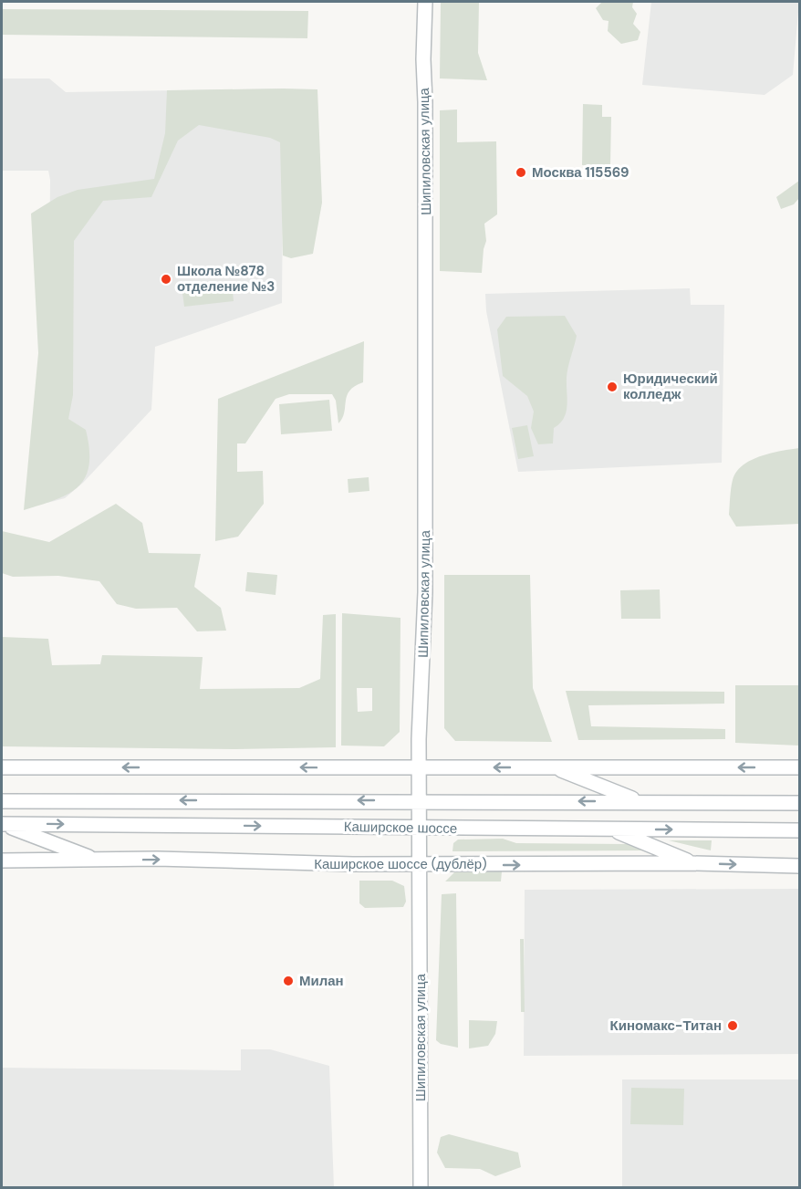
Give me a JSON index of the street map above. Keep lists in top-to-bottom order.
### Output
{
  "streets": {
    "main road": ["Шипиловская улица", "Каширское шоссе", "Каширское шоссе (дублёр)"]
  },
  "crossings": [
    ["Шипиловская улица", "Каширское шоссе"],
    ["Шипиловская улица", "Каширское шоссе (дублёр)"]
  ],
  "places": [
    "Москва 115569",
    "Школа №878 отделение №3",
    "Юридический колледж",
    "Милан",
    "Киномакс-Титан"
  ]
}
